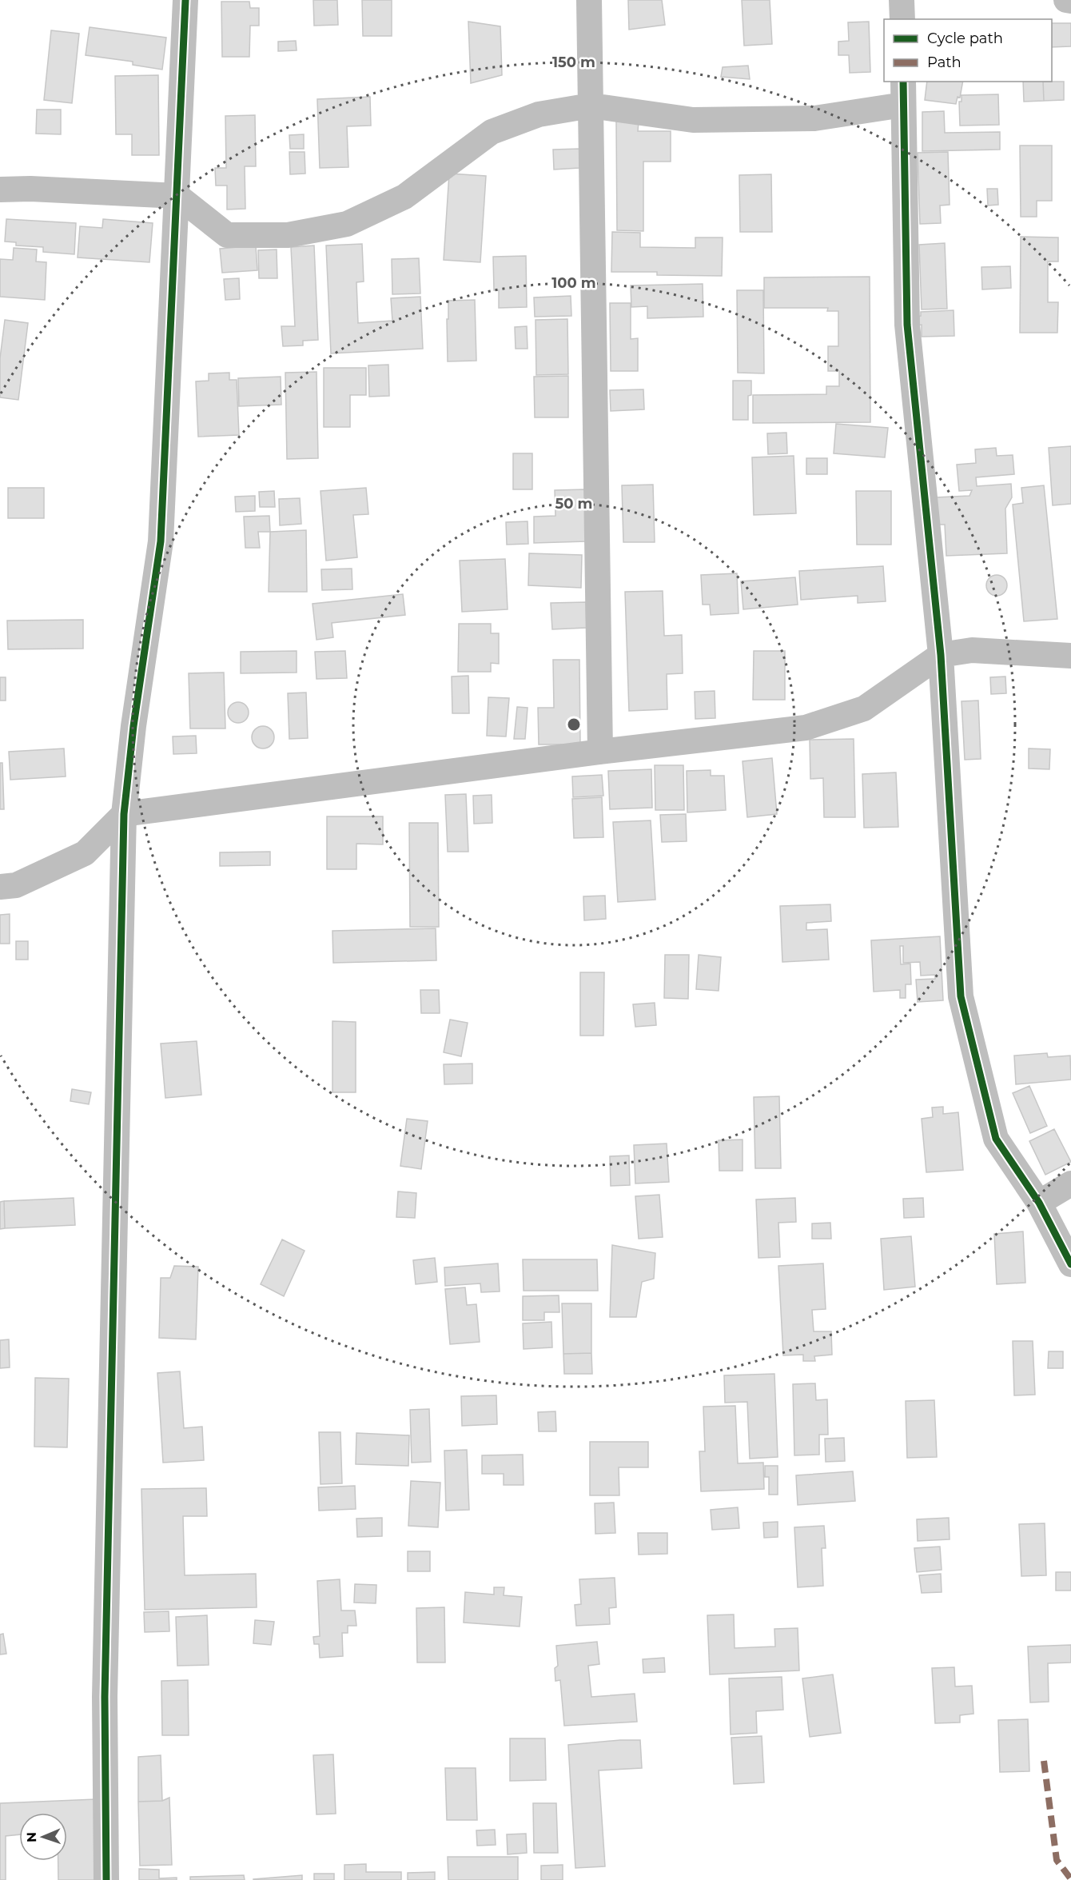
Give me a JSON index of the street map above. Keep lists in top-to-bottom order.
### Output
{
  "legend": ["Cycle path", "Path"],
  "north": "left",
  "rings": ["150 m", "100 m", "50 m"]
}
